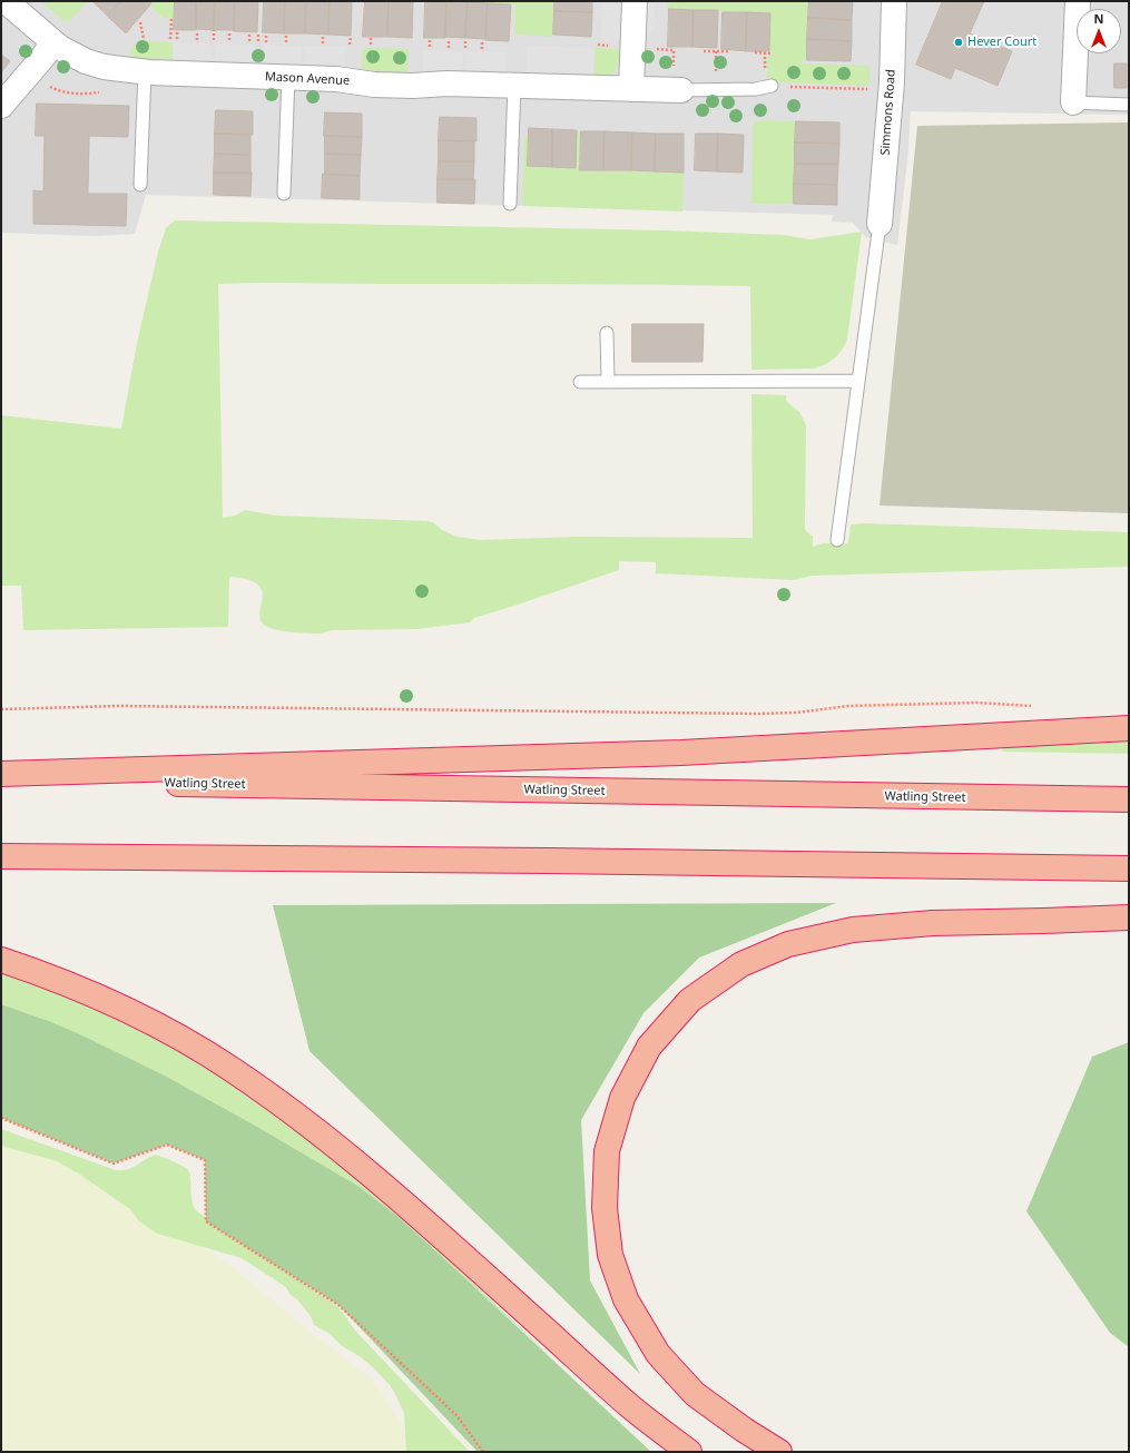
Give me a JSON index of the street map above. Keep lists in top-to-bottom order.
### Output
{
  "streets": {
    "highway": ["Watling Street"],
    "street": ["Mason Avenue", "Simmons Road"]
  },
  "places": ["Hever Court"],
  "north": "top"
}
